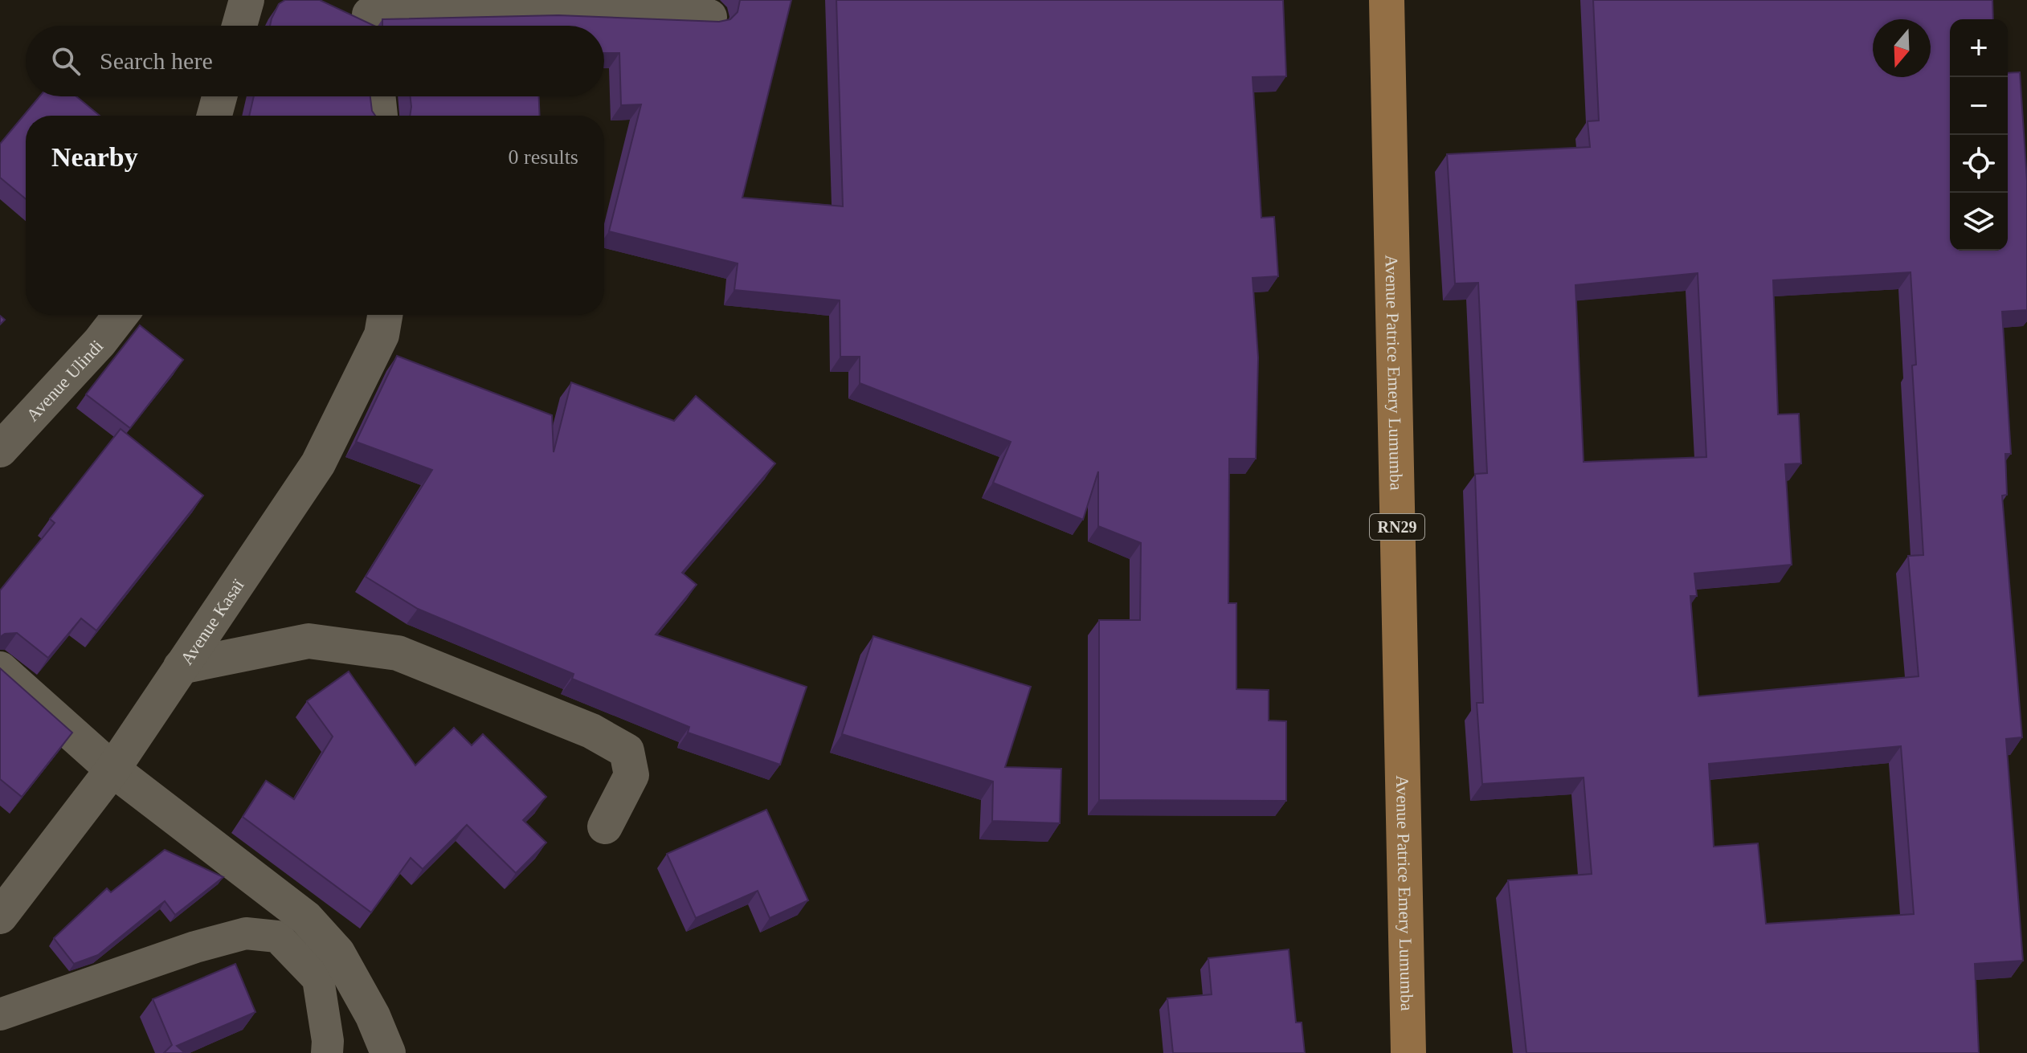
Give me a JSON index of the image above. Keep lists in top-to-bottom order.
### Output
{
  "streets": {
    "main road": ["Avenue Patrice Emery Lumumba", "RN29"],
    "street": ["Avenue Ulindi", "Avenue Kasaï"]
  },
  "north": "bottom",
  "page": {
    "map_buttons": ["+", "−"],
    "search": "Search here",
    "heading": ["Nearby", "0 results"]
  }
}
